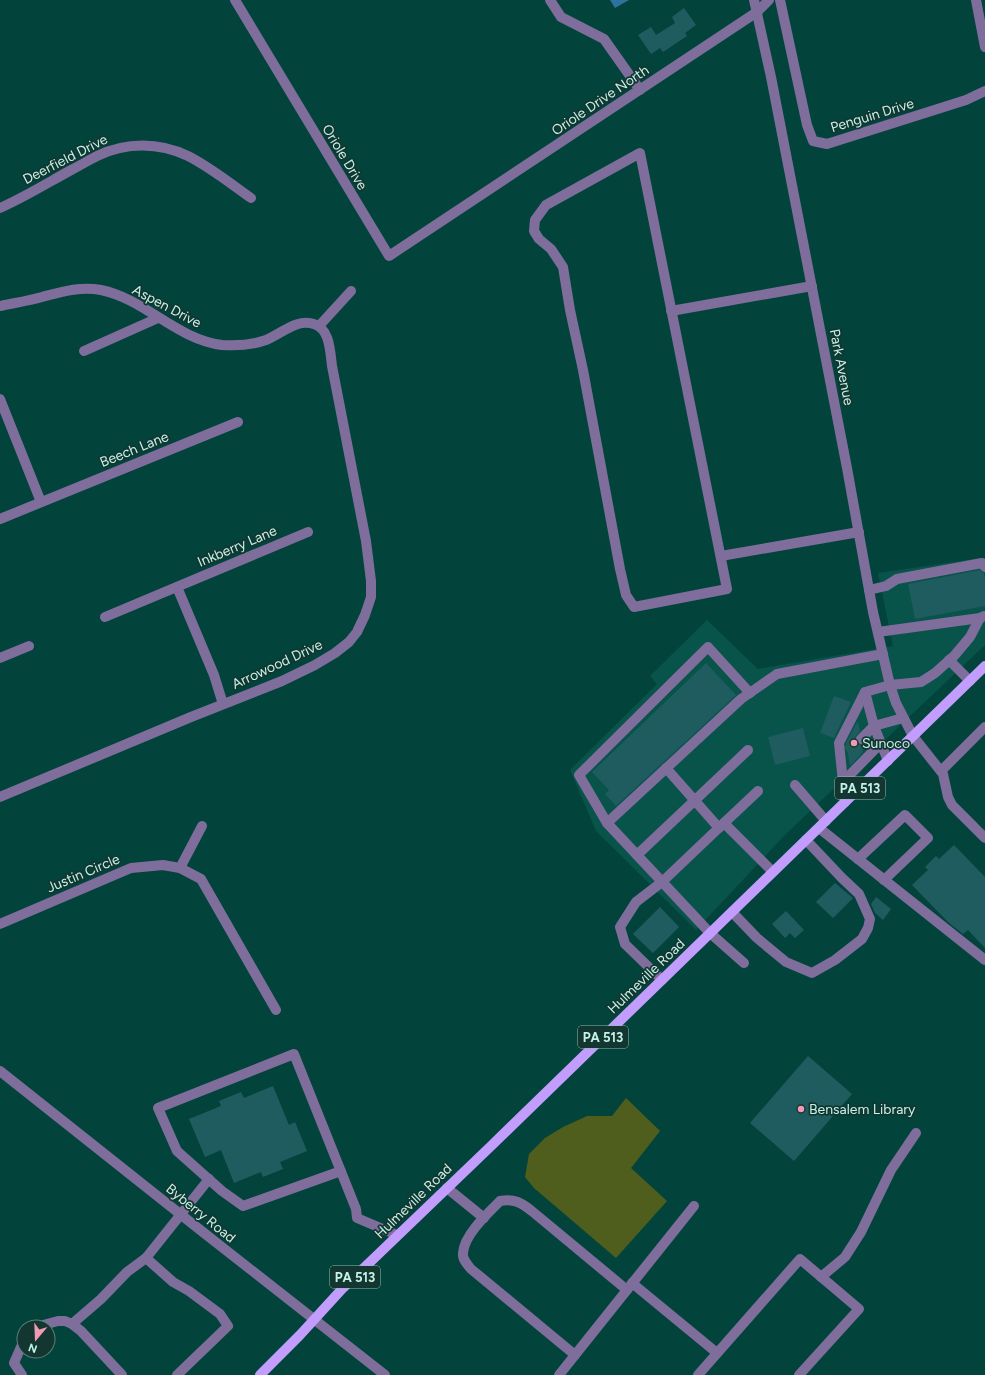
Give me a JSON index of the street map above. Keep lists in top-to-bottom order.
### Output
{
  "streets": {
    "main road": ["PA 513", "Hulmeville Road"],
    "street": [
      "Oriole Drive North",
      "Penguin Drive",
      "Oriole Drive",
      "Deerfield Drive",
      "Aspen Drive",
      "Park Avenue",
      "Beech Lane",
      "Inkberry Lane",
      "Arrowood Drive",
      "Justin Circle",
      "Byberry Road"
    ]
  },
  "crossings": [
    ["Oriole Drive North", "Oriole Drive"],
    ["Oriole Drive North", "Park Avenue"],
    ["Aspen Drive", "Arrowood Drive"],
    ["Park Avenue", "Hulmeville Road"],
    ["Hulmeville Road", "Byberry Road"]
  ],
  "places": ["Sunoco", "Bensalem Library"],
  "north": "bottom"
}
